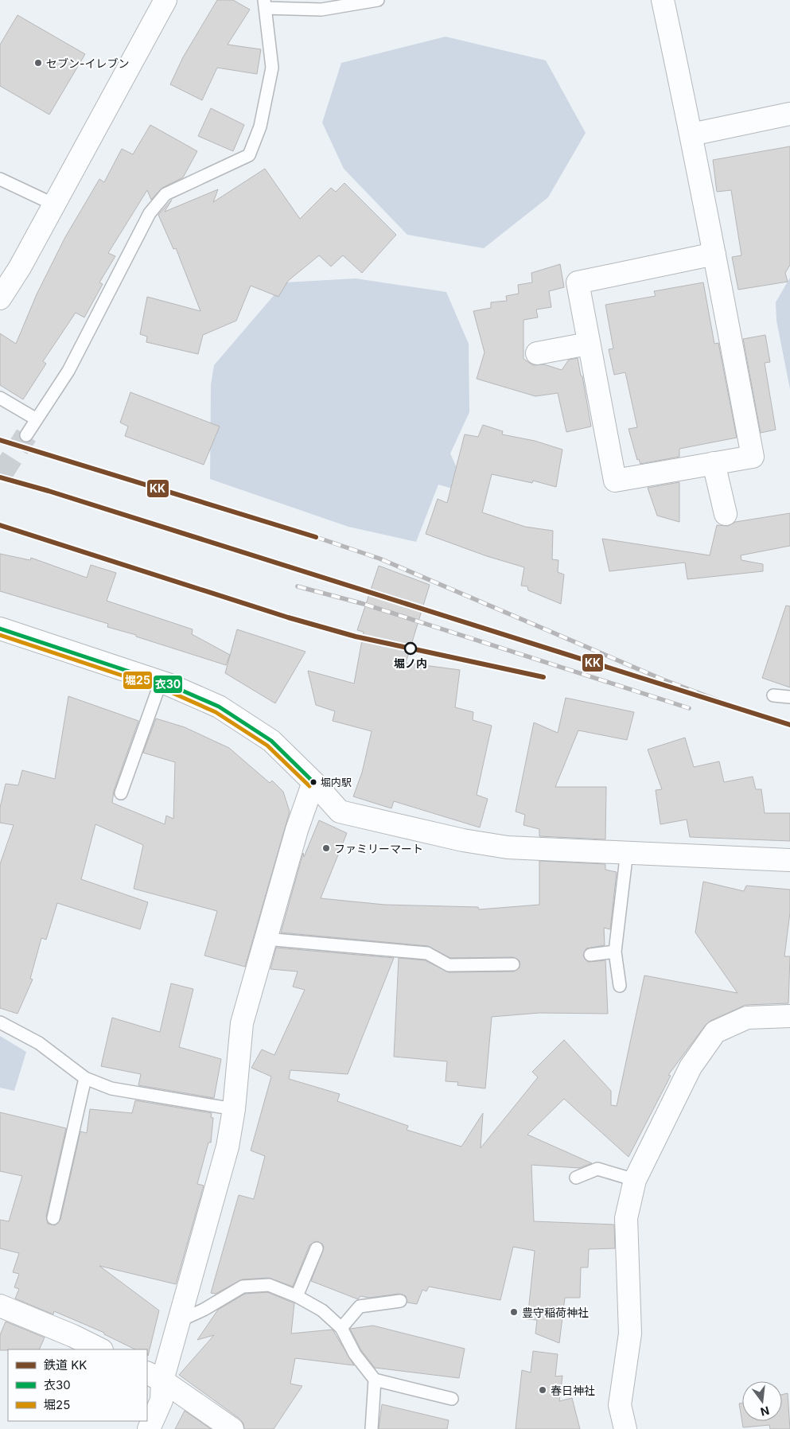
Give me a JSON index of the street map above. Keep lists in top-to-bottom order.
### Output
{
  "places": [
    "セブン-イレブン",
    "堀ノ内",
    "堀内駅",
    "ファミリーマート",
    "豊守稲荷神社",
    "春日神社"
  ],
  "lines": ["rail line KK", "transit line 衣30", "transit line 堀25"],
  "legend": ["鉄道 KK", "衣30", "堀25"],
  "north": "bottom"
}
